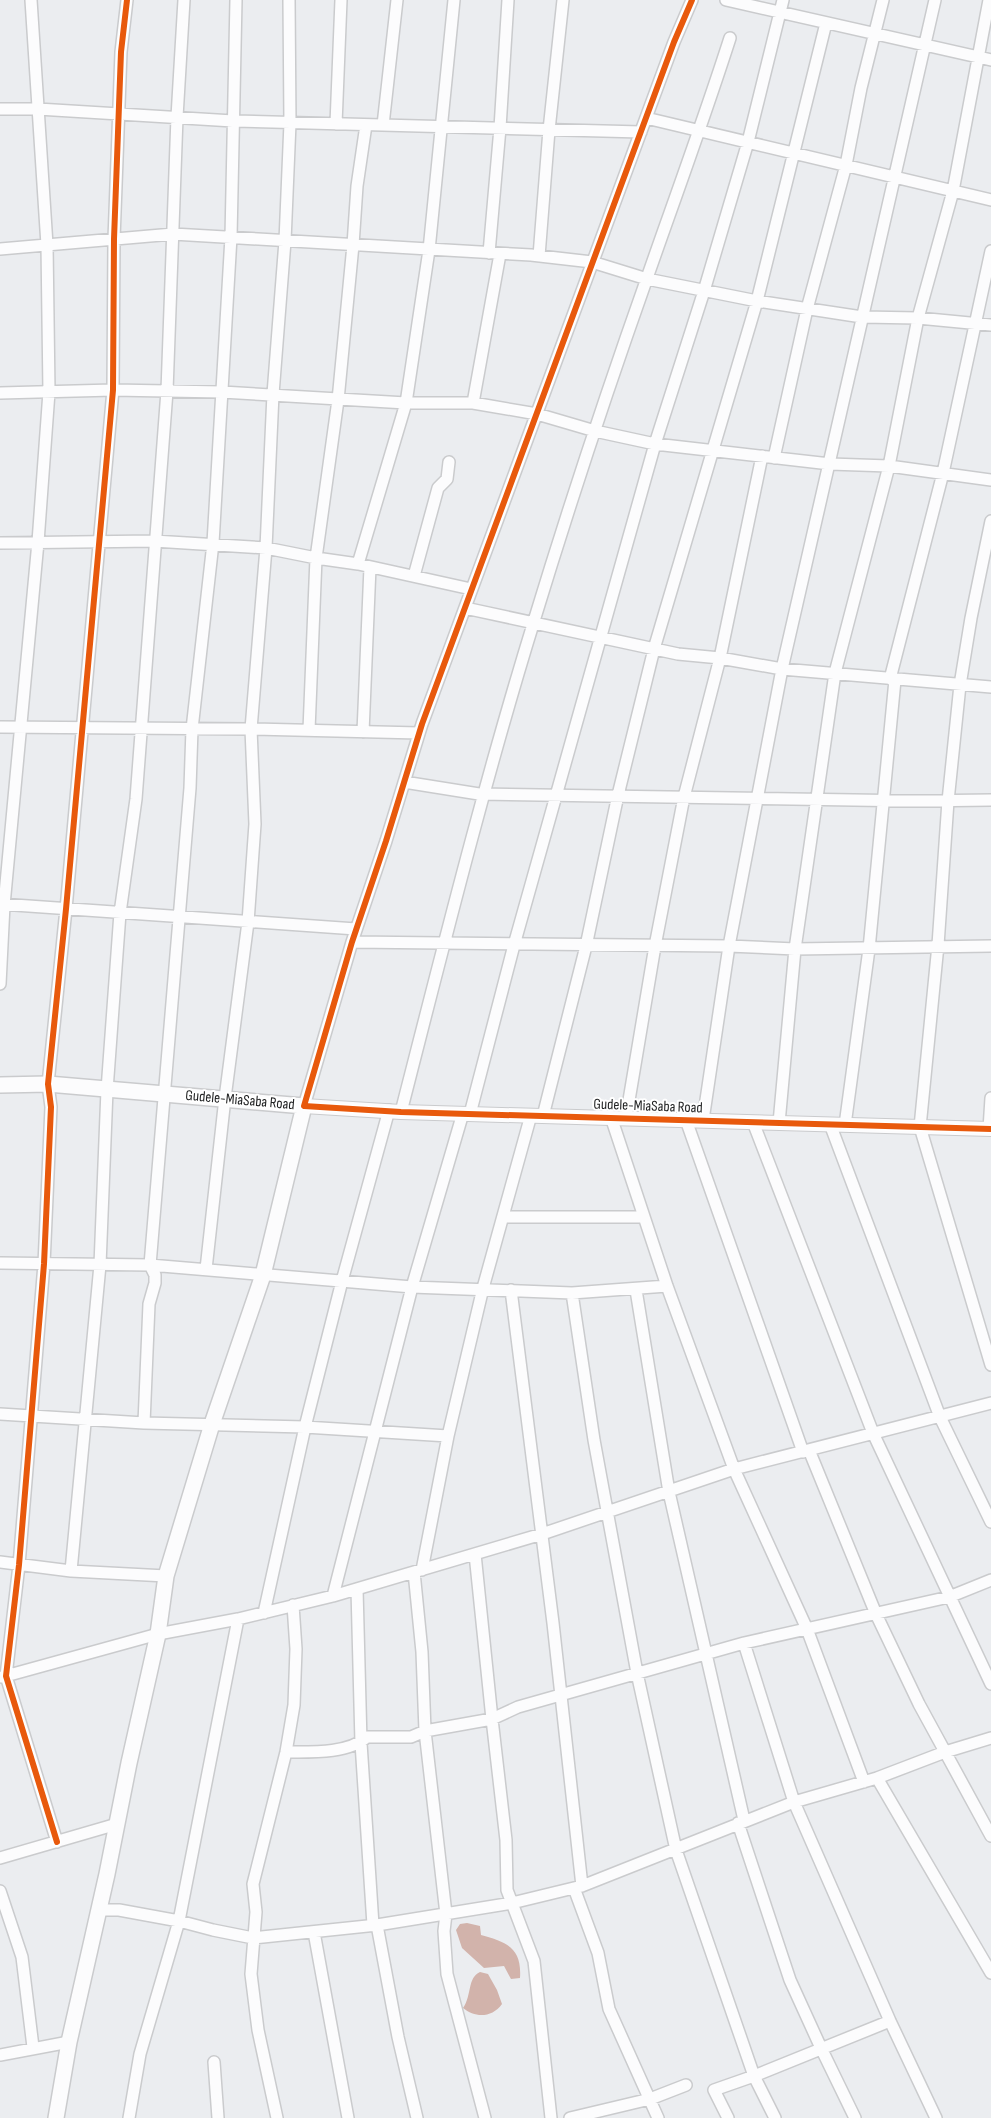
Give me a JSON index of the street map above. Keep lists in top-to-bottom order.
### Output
{
  "streets": {
    "main road": ["Gudele-MiaSaba Road"]
  }
}
